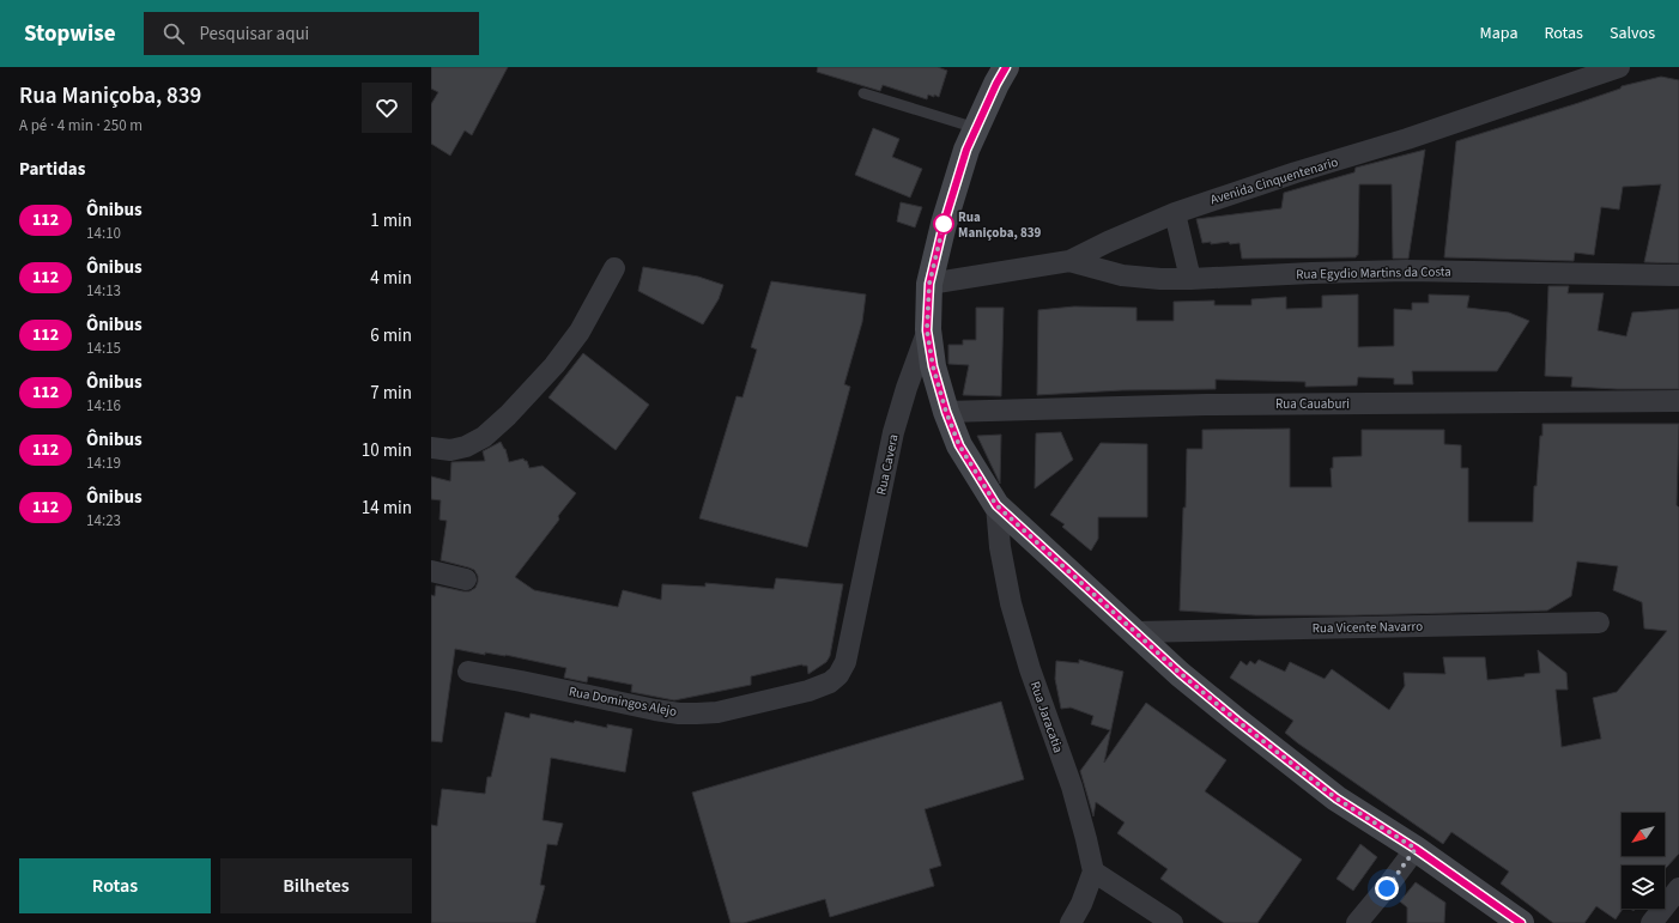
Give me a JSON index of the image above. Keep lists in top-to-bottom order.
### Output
{
  "streets": {
    "street": [
      "Avenida Cinquentenario",
      "Rua Egydio Martins da Costa",
      "Rua Cauaburi",
      "Rua Cavera",
      "Rua Vicente Navarro",
      "Rua Domingos Alejo",
      "Rua Jaracatia"
    ]
  },
  "crossings": [
    ["Avenida Cinquentenario", "Rua Egydio Martins da Costa"],
    ["Rua Cavera", "Rua Domingos Alejo"]
  ],
  "places": ["Rua Maniçoba, 839"],
  "lines": ["bus line 112"],
  "north": "bottom left",
  "page": {
    "header": "Stopwise",
    "search": "Pesquisar aqui",
    "nav": ["Mapa", "Rotas", "Salvos"],
    "heading": [
      ["Rua Maniçoba, 839", "A pé · 4 min · 250 m"],
      "Partidas"
    ],
    "list": [
      {
        "mark": "112",
        "name": "Ônibus",
        "note": "14:10",
        "value": "1 min"
      },
      {
        "mark": "112",
        "name": "Ônibus",
        "note": "14:13",
        "value": "4 min"
      },
      {
        "mark": "112",
        "name": "Ônibus",
        "note": "14:15",
        "value": "6 min"
      },
      {
        "mark": "112",
        "name": "Ônibus",
        "note": "14:16",
        "value": "7 min"
      },
      {
        "mark": "112",
        "name": "Ônibus",
        "note": "14:19",
        "value": "10 min"
      },
      {
        "mark": "112",
        "name": "Ônibus",
        "note": "14:23",
        "value": "14 min"
      }
    ],
    "buttons": ["Rotas", "Bilhetes"]
  }
}
